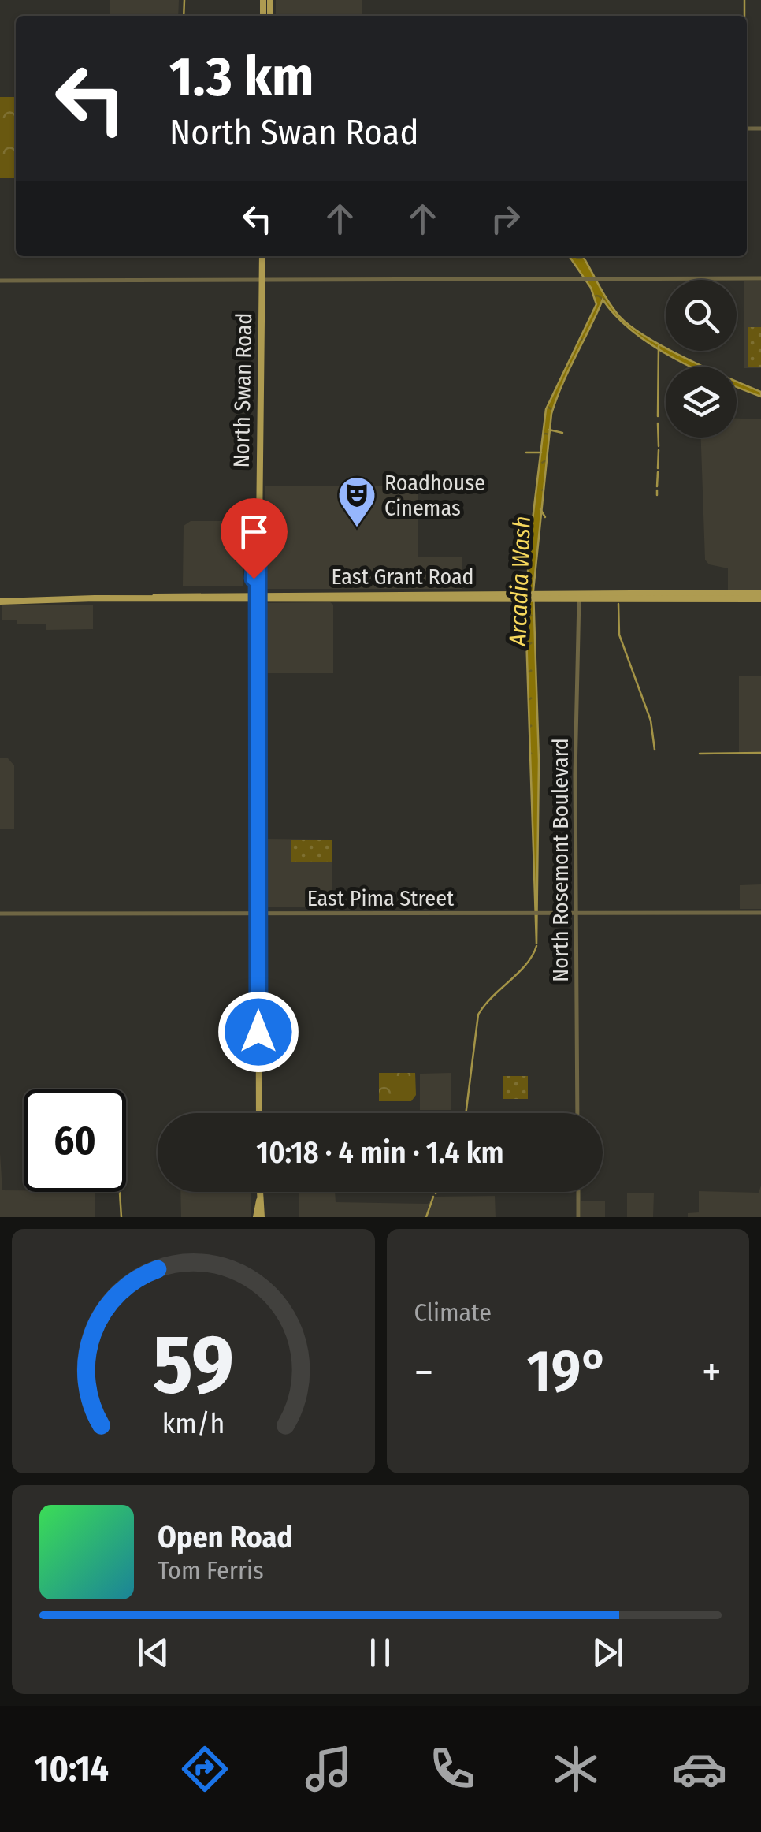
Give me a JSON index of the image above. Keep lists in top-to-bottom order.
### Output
{
  "streets": {
    "main road": ["North Swan Road", "East Grant Road"],
    "street": ["North Rosemont Boulevard", "East Pima Street"]
  },
  "crossings": [
    ["North Swan Road", "East Grant Road"],
    ["North Swan Road", "East Pima Street"],
    ["East Grant Road", "North Rosemont Boulevard"],
    ["North Rosemont Boulevard", "East Pima Street"]
  ],
  "water": ["Arcadia Wash"],
  "places": {
    "theatre": ["Roadhouse Cinemas"]
  },
  "page": {
    "turn": ["1.3 km", "North Swan Road"],
    "limit": "60",
    "trip": "10:18 · 4 min · 1.4 km",
    "tile": "Climate",
    "heat": ["−", "19°", "+"],
    "song": ["Open Road", "Tom Ferris"],
    "tabs": "10:14",
    "gauge": ["59", "km/h"]
  }
}
